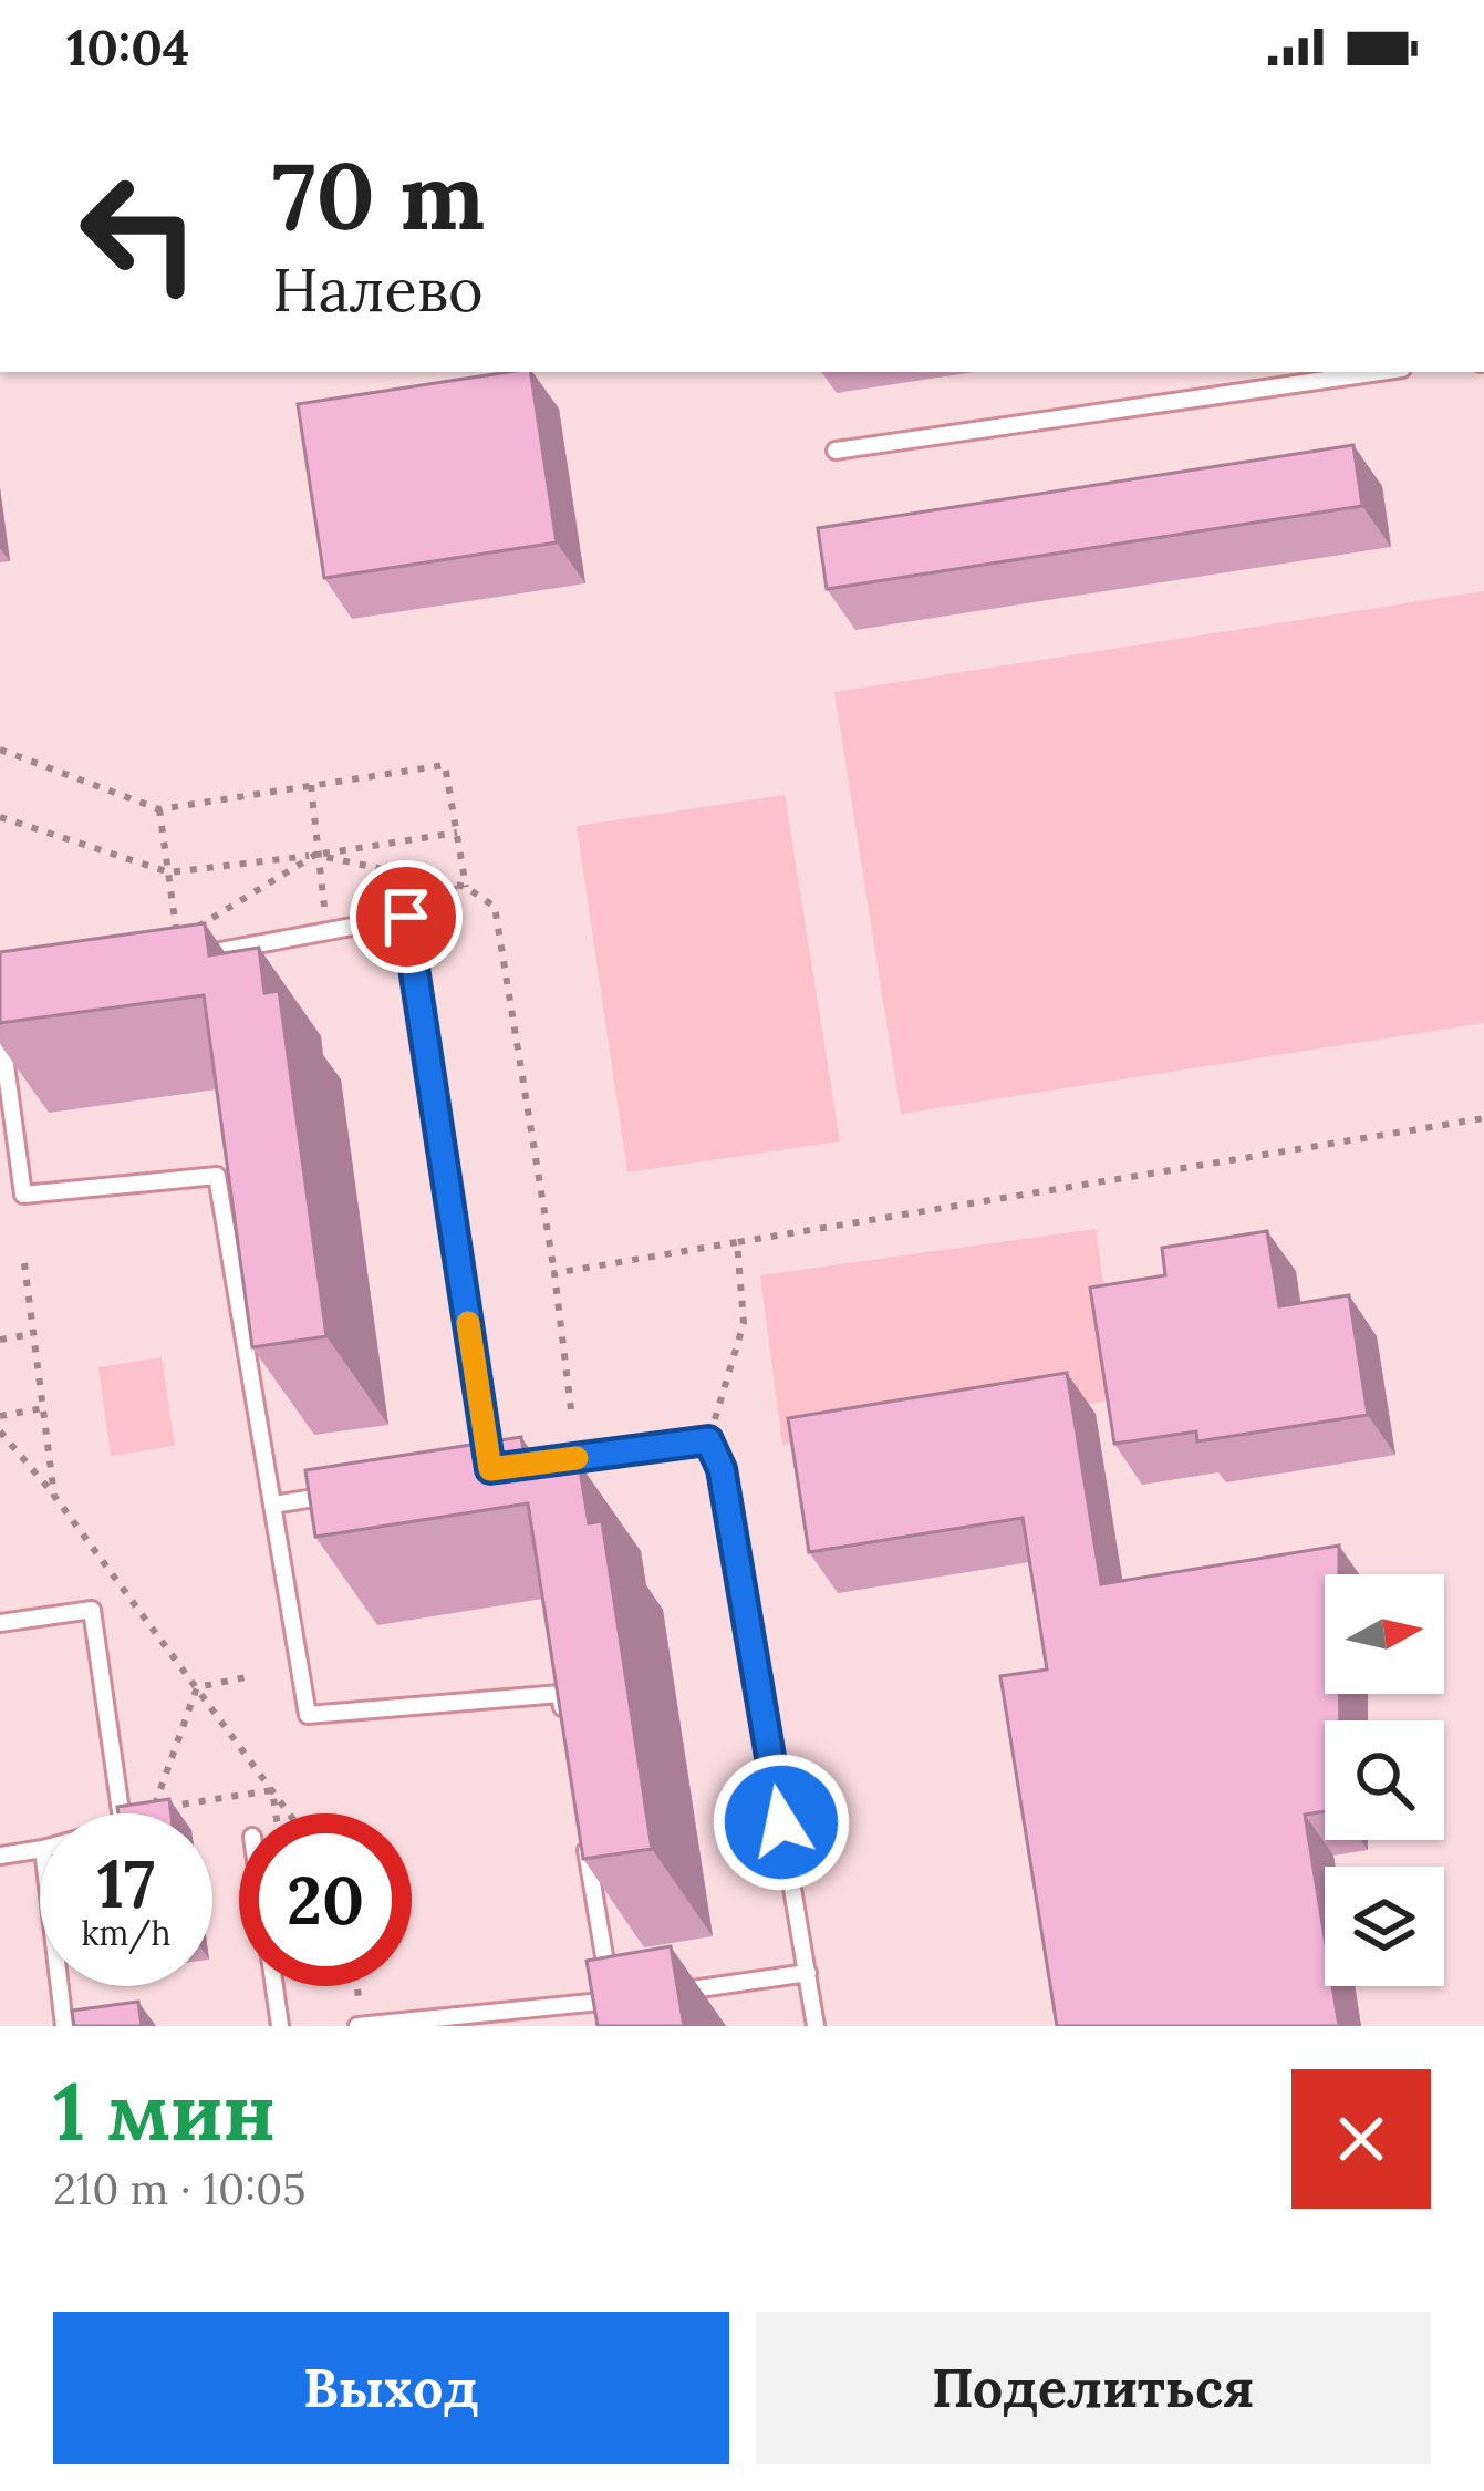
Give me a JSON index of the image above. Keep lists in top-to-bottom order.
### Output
{
  "north": "right",
  "page": {
    "status": "10:04",
    "turn": ["70 m", "Налево"],
    "speed": "17 km/h",
    "limit": "20",
    "heading": ["1 мин", "210 m · 10:05"],
    "buttons": ["Выход", "Поделиться"]
  }
}
